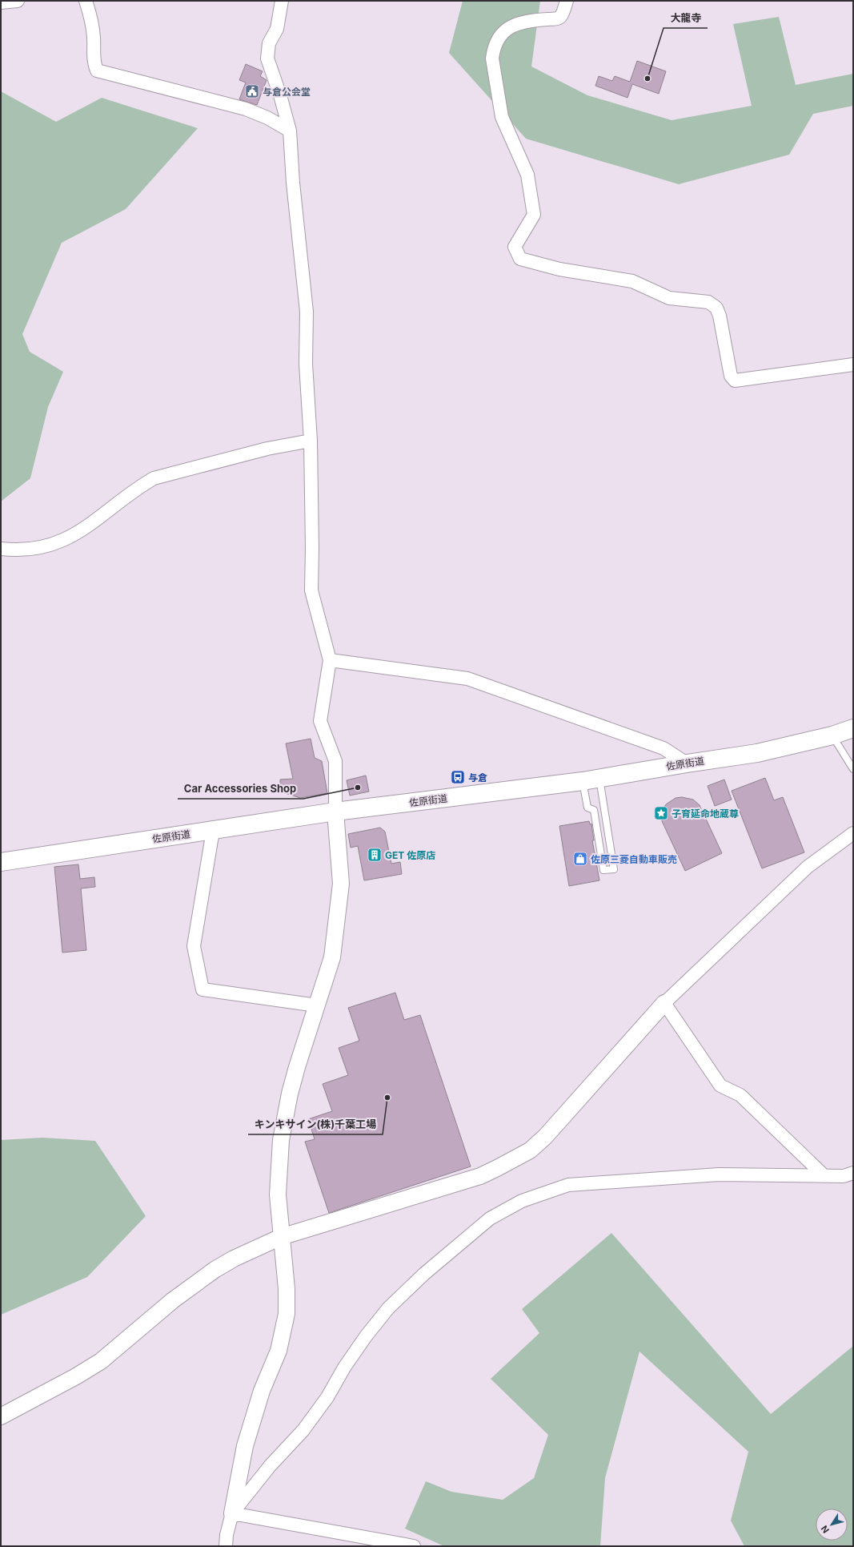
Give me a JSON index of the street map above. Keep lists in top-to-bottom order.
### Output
{
  "streets": {
    "highway": ["佐原街道"]
  },
  "places": {
    "other": ["大龍寺", "Car Accessories Shop", "キンキサイン(株)千葉工場"],
    "public building": ["与倉公会堂"],
    "bus stop": ["与倉"],
    "place": ["子育延命地蔵尊"],
    "building": ["GET 佐原店"],
    "shop": ["佐原三菱自動車販売"]
  },
  "north": "bottom left"
}
